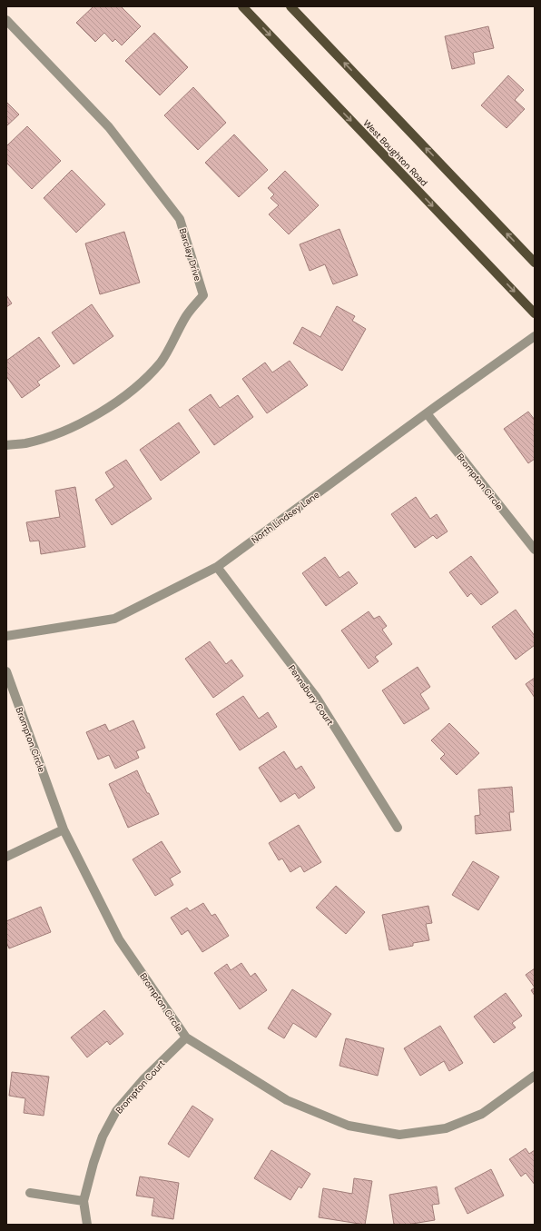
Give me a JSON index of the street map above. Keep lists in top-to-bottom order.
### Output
{
  "streets": {
    "main road": ["West Boughton Road"],
    "street": [
      "Barclay Drive",
      "Brompton Circle",
      "North Lindsey Lane",
      "Pennsbury Court",
      "Brompton Court"
    ]
  },
  "crossings": [
    ["Brompton Circle", "North Lindsey Lane"],
    ["Brompton Circle", "Brompton Court"],
    ["North Lindsey Lane", "Pennsbury Court"]
  ]
}
